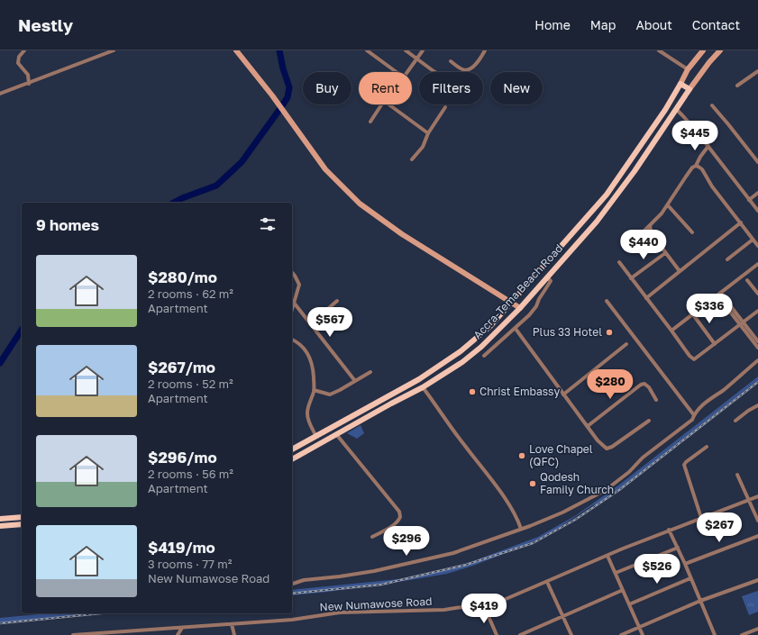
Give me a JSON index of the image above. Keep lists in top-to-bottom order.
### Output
{
  "streets": {
    "main road": ["Accra-Tema Beach Road"],
    "street": ["New Numawose Road"]
  },
  "places": [
    "Plus 33 Hotel",
    "Christ Embassy",
    "Love Chapel (QFC)",
    "Qodesh Family Church"
  ],
  "page": {
    "header": "Nestly",
    "nav": [
      "Home",
      "Map",
      "About",
      "Contact"
    ],
    "chip": [
      "Buy",
      "Rent",
      "Filters",
      "New"
    ],
    "price": [
      "$445",
      "$440",
      "$336",
      "$567",
      "$280",
      "$267",
      "$296",
      "$526",
      "$419"
    ],
    "heading": "9 homes",
    "list": [
      {
        "name": "$280/mo",
        "note": "2 rooms · 62 m² · Apartment"
      },
      {
        "name": "$267/mo",
        "note": "2 rooms · 52 m² · Apartment"
      },
      {
        "name": "$296/mo",
        "note": "2 rooms · 56 m² · Apartment"
      },
      {
        "name": "$419/mo",
        "note": "3 rooms · 77 m² · New Numawose Road"
      }
    ]
  }
}
